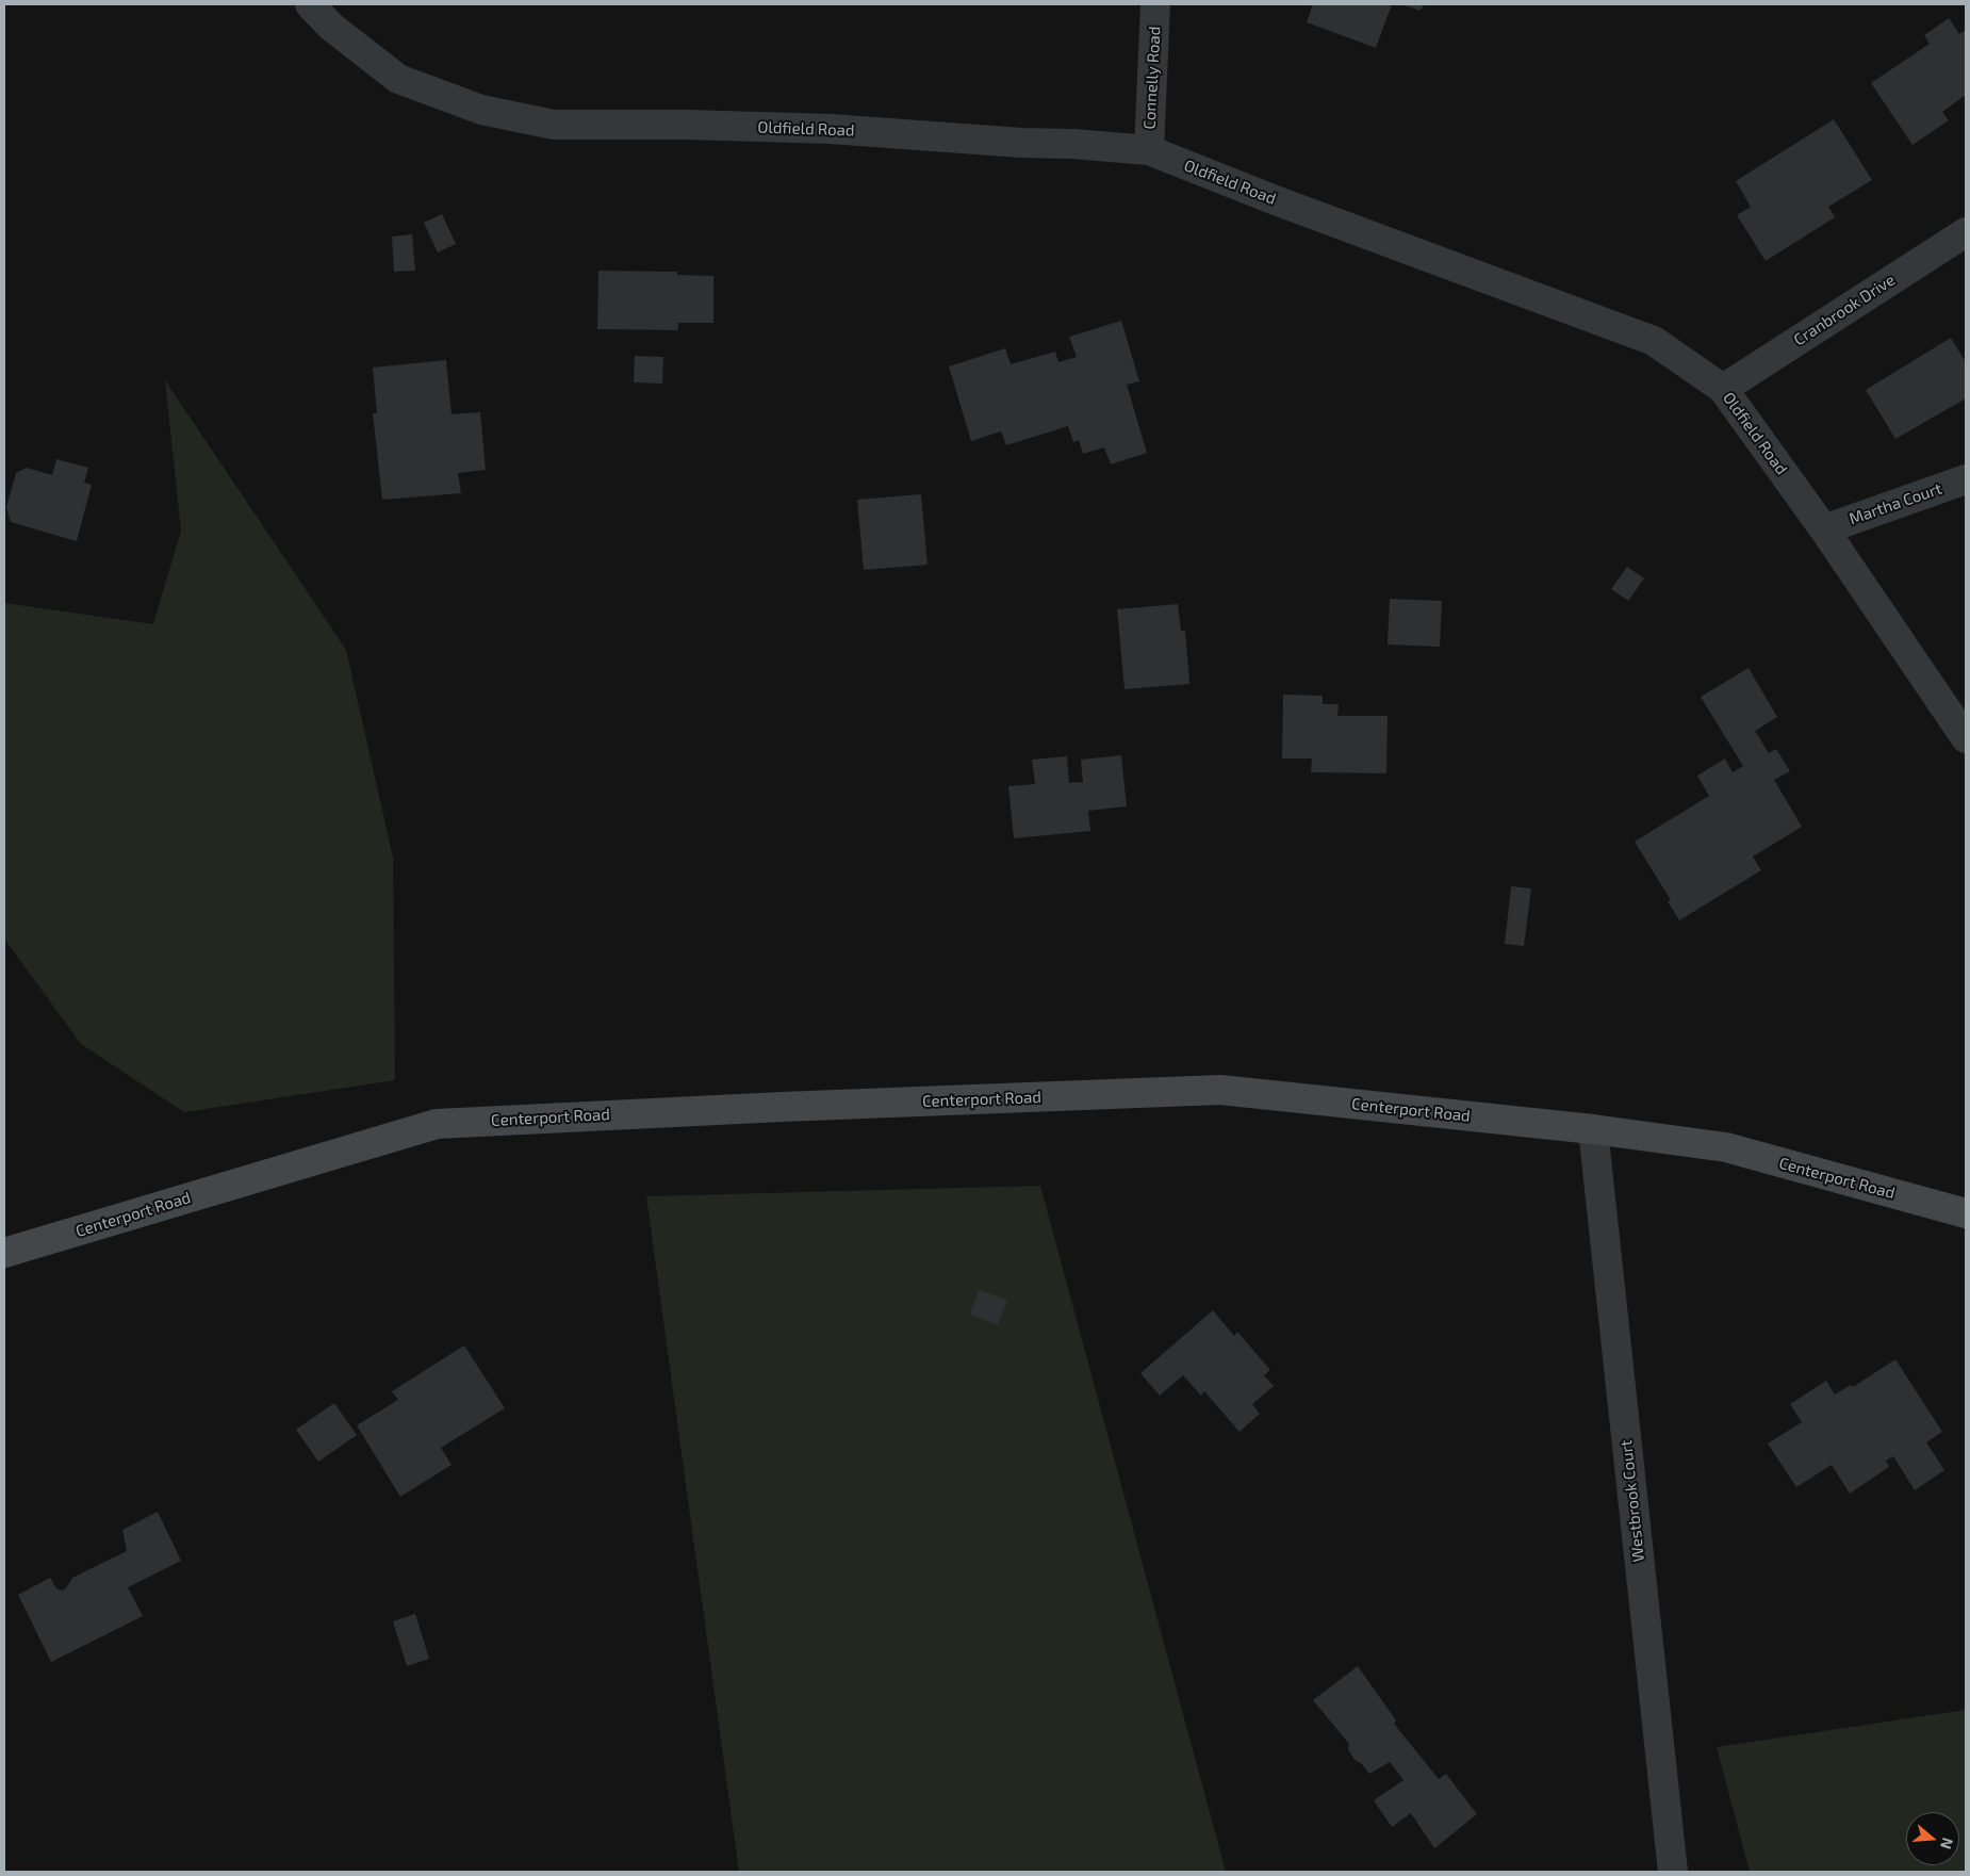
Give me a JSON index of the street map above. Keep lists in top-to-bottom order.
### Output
{
  "streets": {
    "main road": ["Centerport Road"],
    "street": [
      "Connelly Road",
      "Oldfield Road",
      "Cranbrook Drive",
      "Martha Court",
      "Westbrook Court"
    ]
  },
  "crossings": [
    ["Connelly Road", "Oldfield Road"],
    ["Oldfield Road", "Cranbrook Drive"],
    ["Oldfield Road", "Martha Court"],
    ["Centerport Road", "Westbrook Court"]
  ],
  "north": "right"
}
